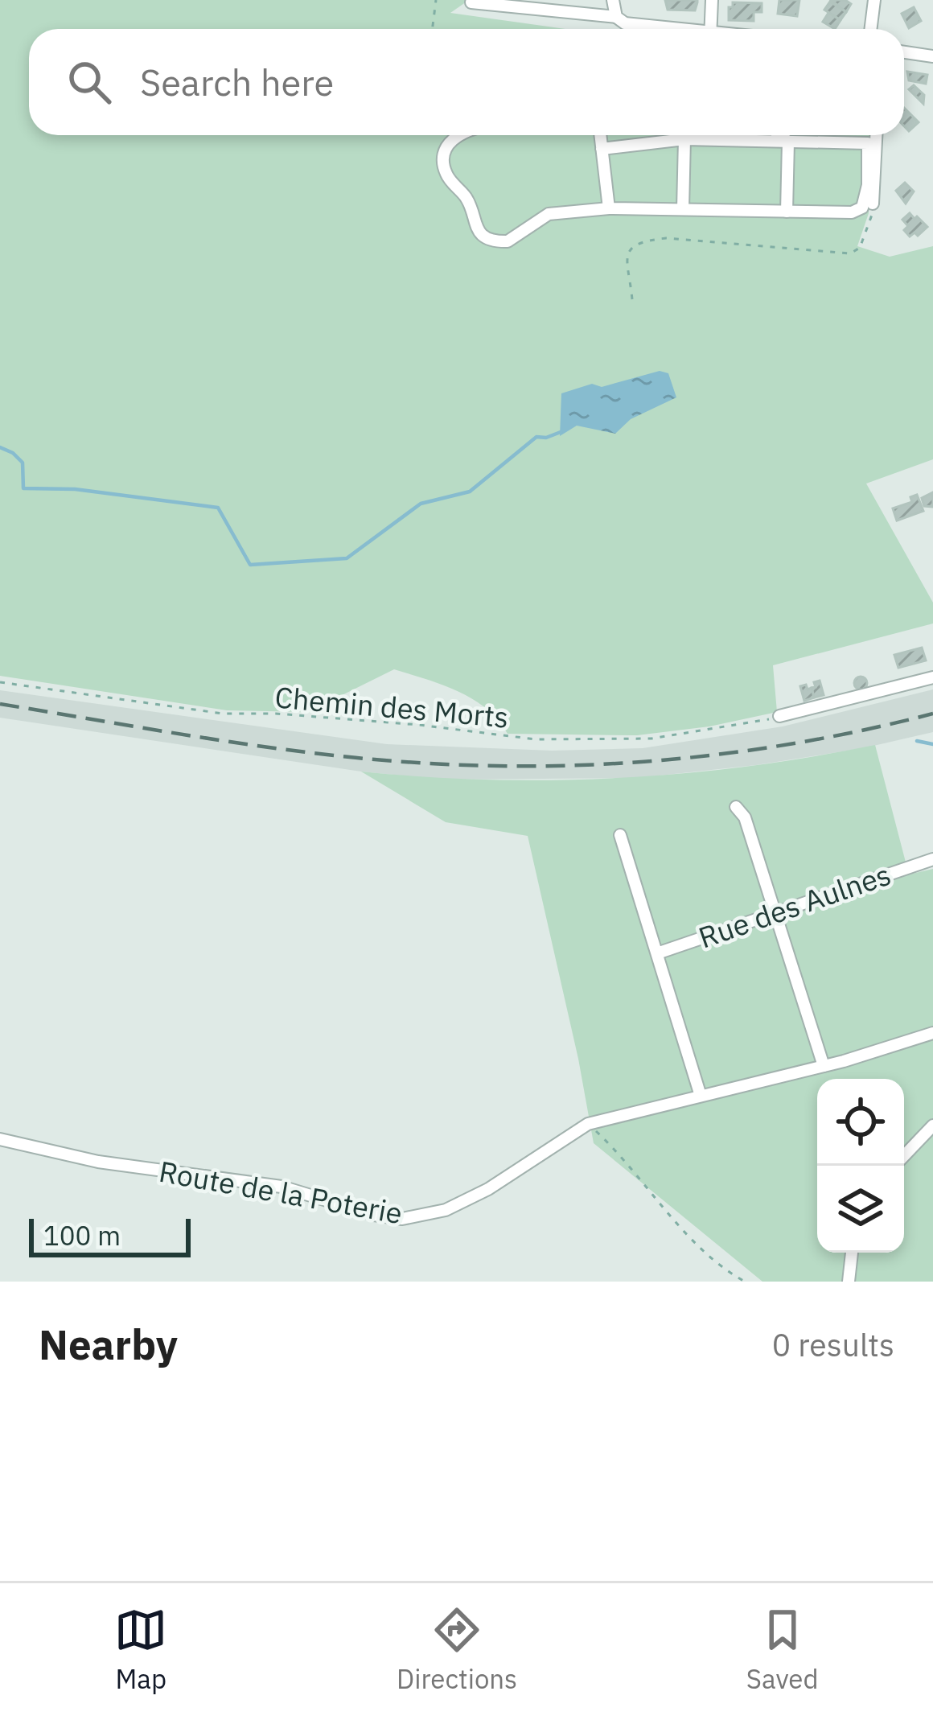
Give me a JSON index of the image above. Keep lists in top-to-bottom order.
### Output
{
  "streets": {
    "street": ["Rue des Aulnes", "Route de la Poterie"],
    "path": ["Chemin des Morts"]
  },
  "scale_bar": "100 m",
  "page": {
    "search": "Search here",
    "scale": "100 m",
    "heading": ["Nearby", "0 results"],
    "nav": ["Map", "Directions", "Saved"]
  }
}
